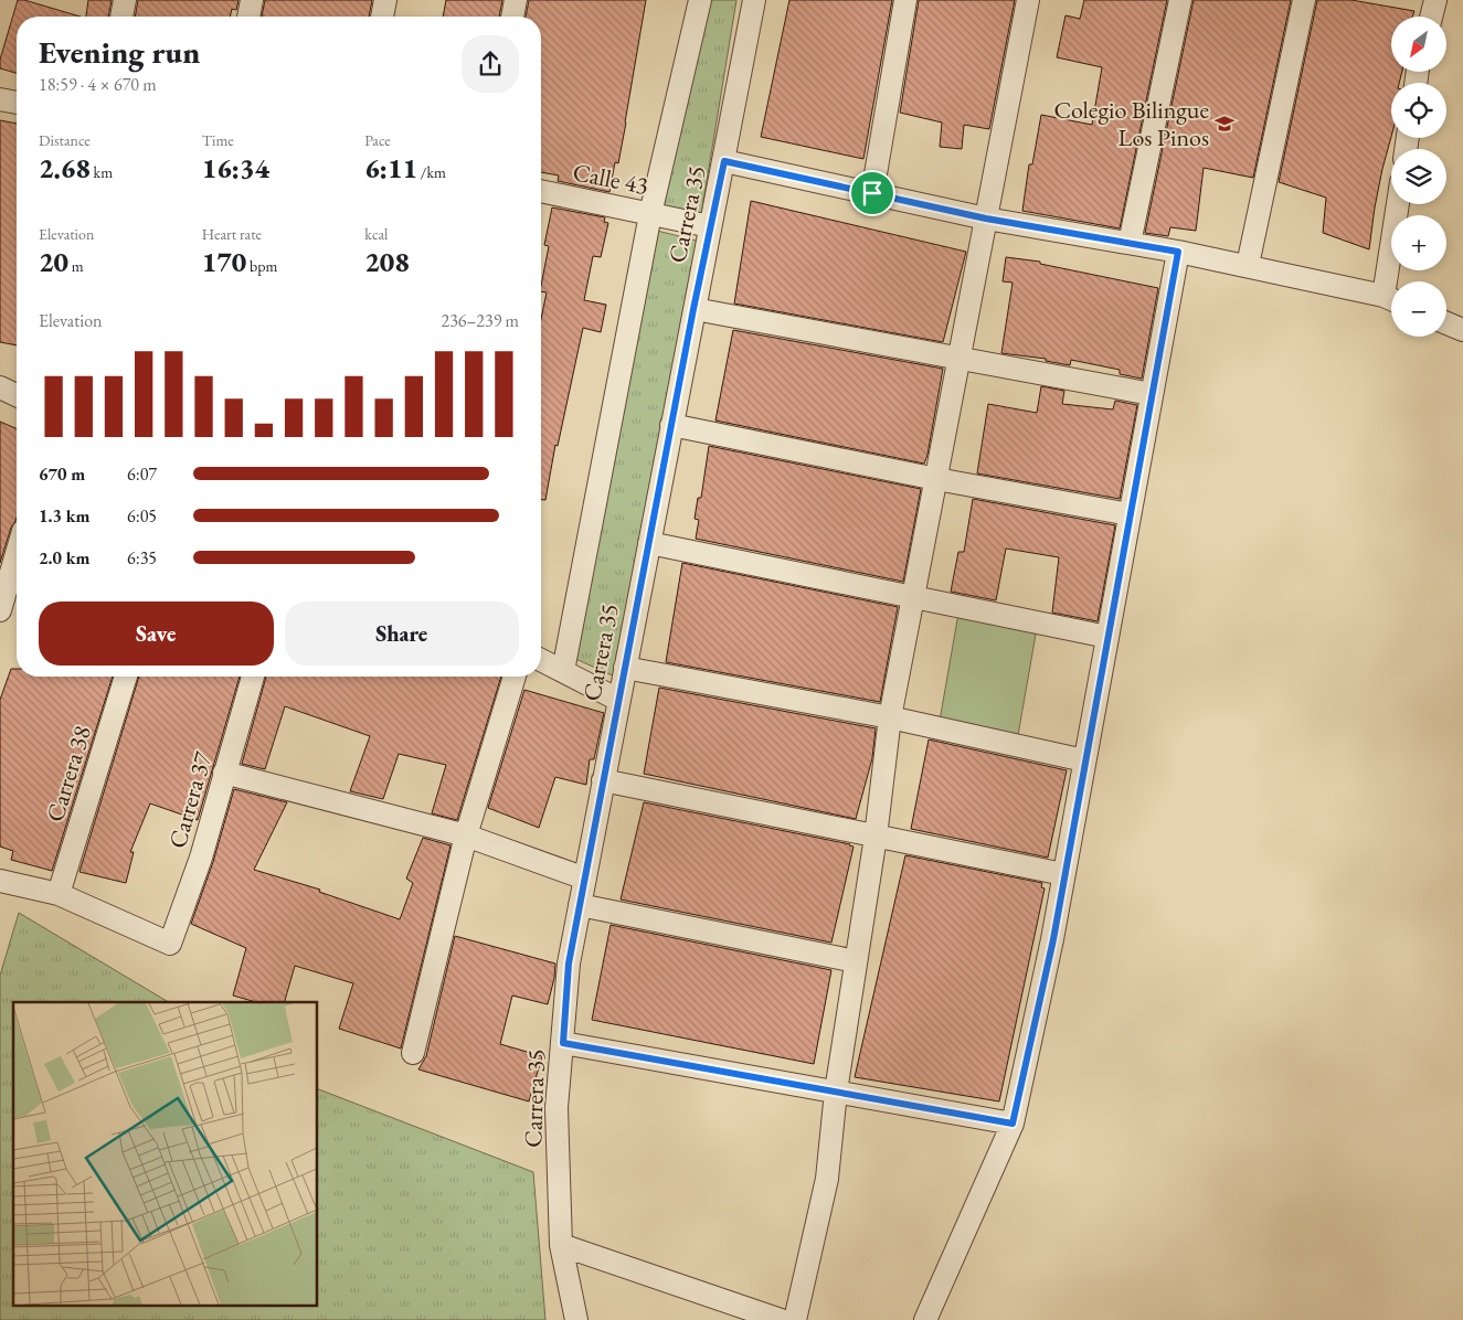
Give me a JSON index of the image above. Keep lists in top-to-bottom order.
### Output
{
  "streets": {
    "street": [
      "Calle 43",
      "Carrera 35",
      "Carrera 38",
      "Carrera 37"
    ]
  },
  "crossings": [
    ["Calle 43", "Carrera 35"],
    ["Carrera 38", "Carrera 37"]
  ],
  "places": {
    "school or university": ["Colegio Bilingue Los Pinos"]
  },
  "north": "bottom left",
  "page": {
    "map_buttons": ["+", "−"],
    "heading": ["Evening run", "18:59 · 4 × 670 m"],
    "stats": [
      ["Distance", "2.68 km"],
      ["Time", "16:34"],
      ["Pace", "6:11 /km"],
      ["Elevation", "20 m"],
      ["Heart rate", "170 bpm"],
      ["kcal", "208"]
    ],
    "chart": ["Elevation", "236–239 m"],
    "list": [
      {
        "name": "670 m",
        "note": "6:07"
      },
      {
        "name": "1.3 km",
        "note": "6:05"
      },
      {
        "name": "2.0 km",
        "note": "6:35"
      }
    ],
    "buttons": ["Save", "Share"]
  }
}
